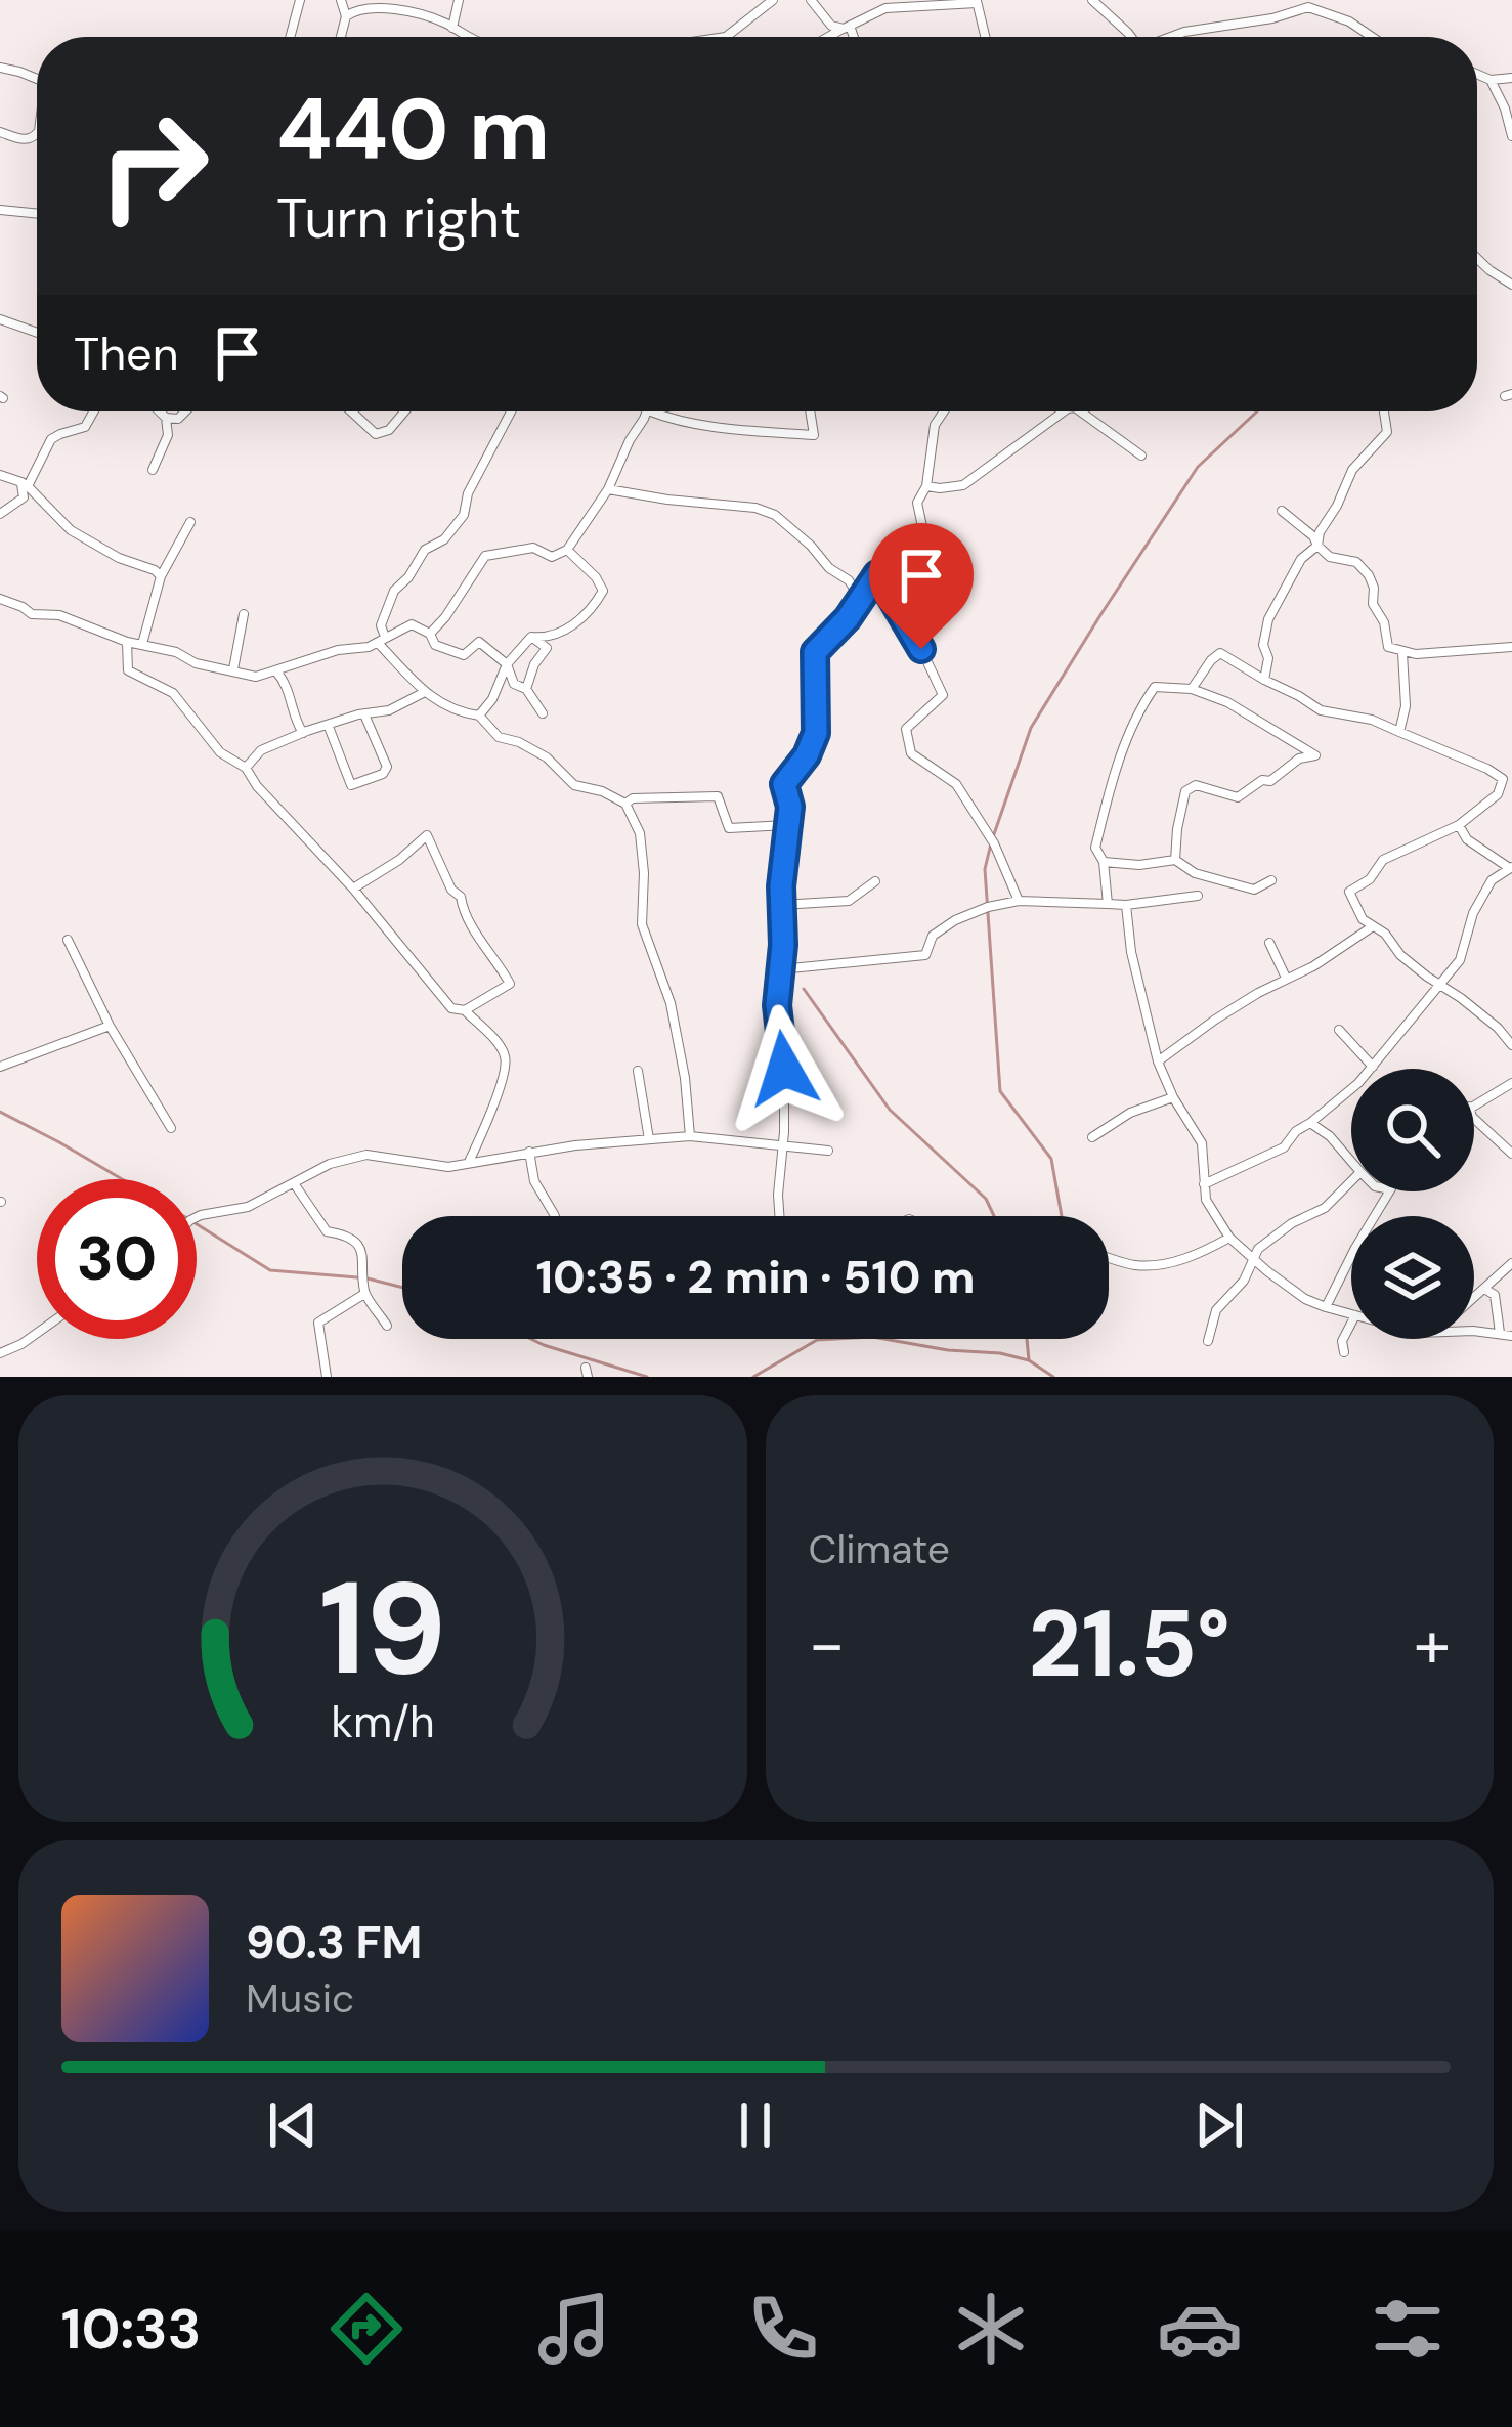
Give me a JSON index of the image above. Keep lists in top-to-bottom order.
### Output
{
  "page": {
    "turn": ["440 m", "Turn right"],
    "then": "Then",
    "limit": "30",
    "trip": "10:35 · 2 min · 510 m",
    "tile": "Climate",
    "heat": ["−", "21.5°", "+"],
    "song": ["90.3 FM", "Music"],
    "tabs": "10:33",
    "gauge": ["19", "km/h"]
  }
}
